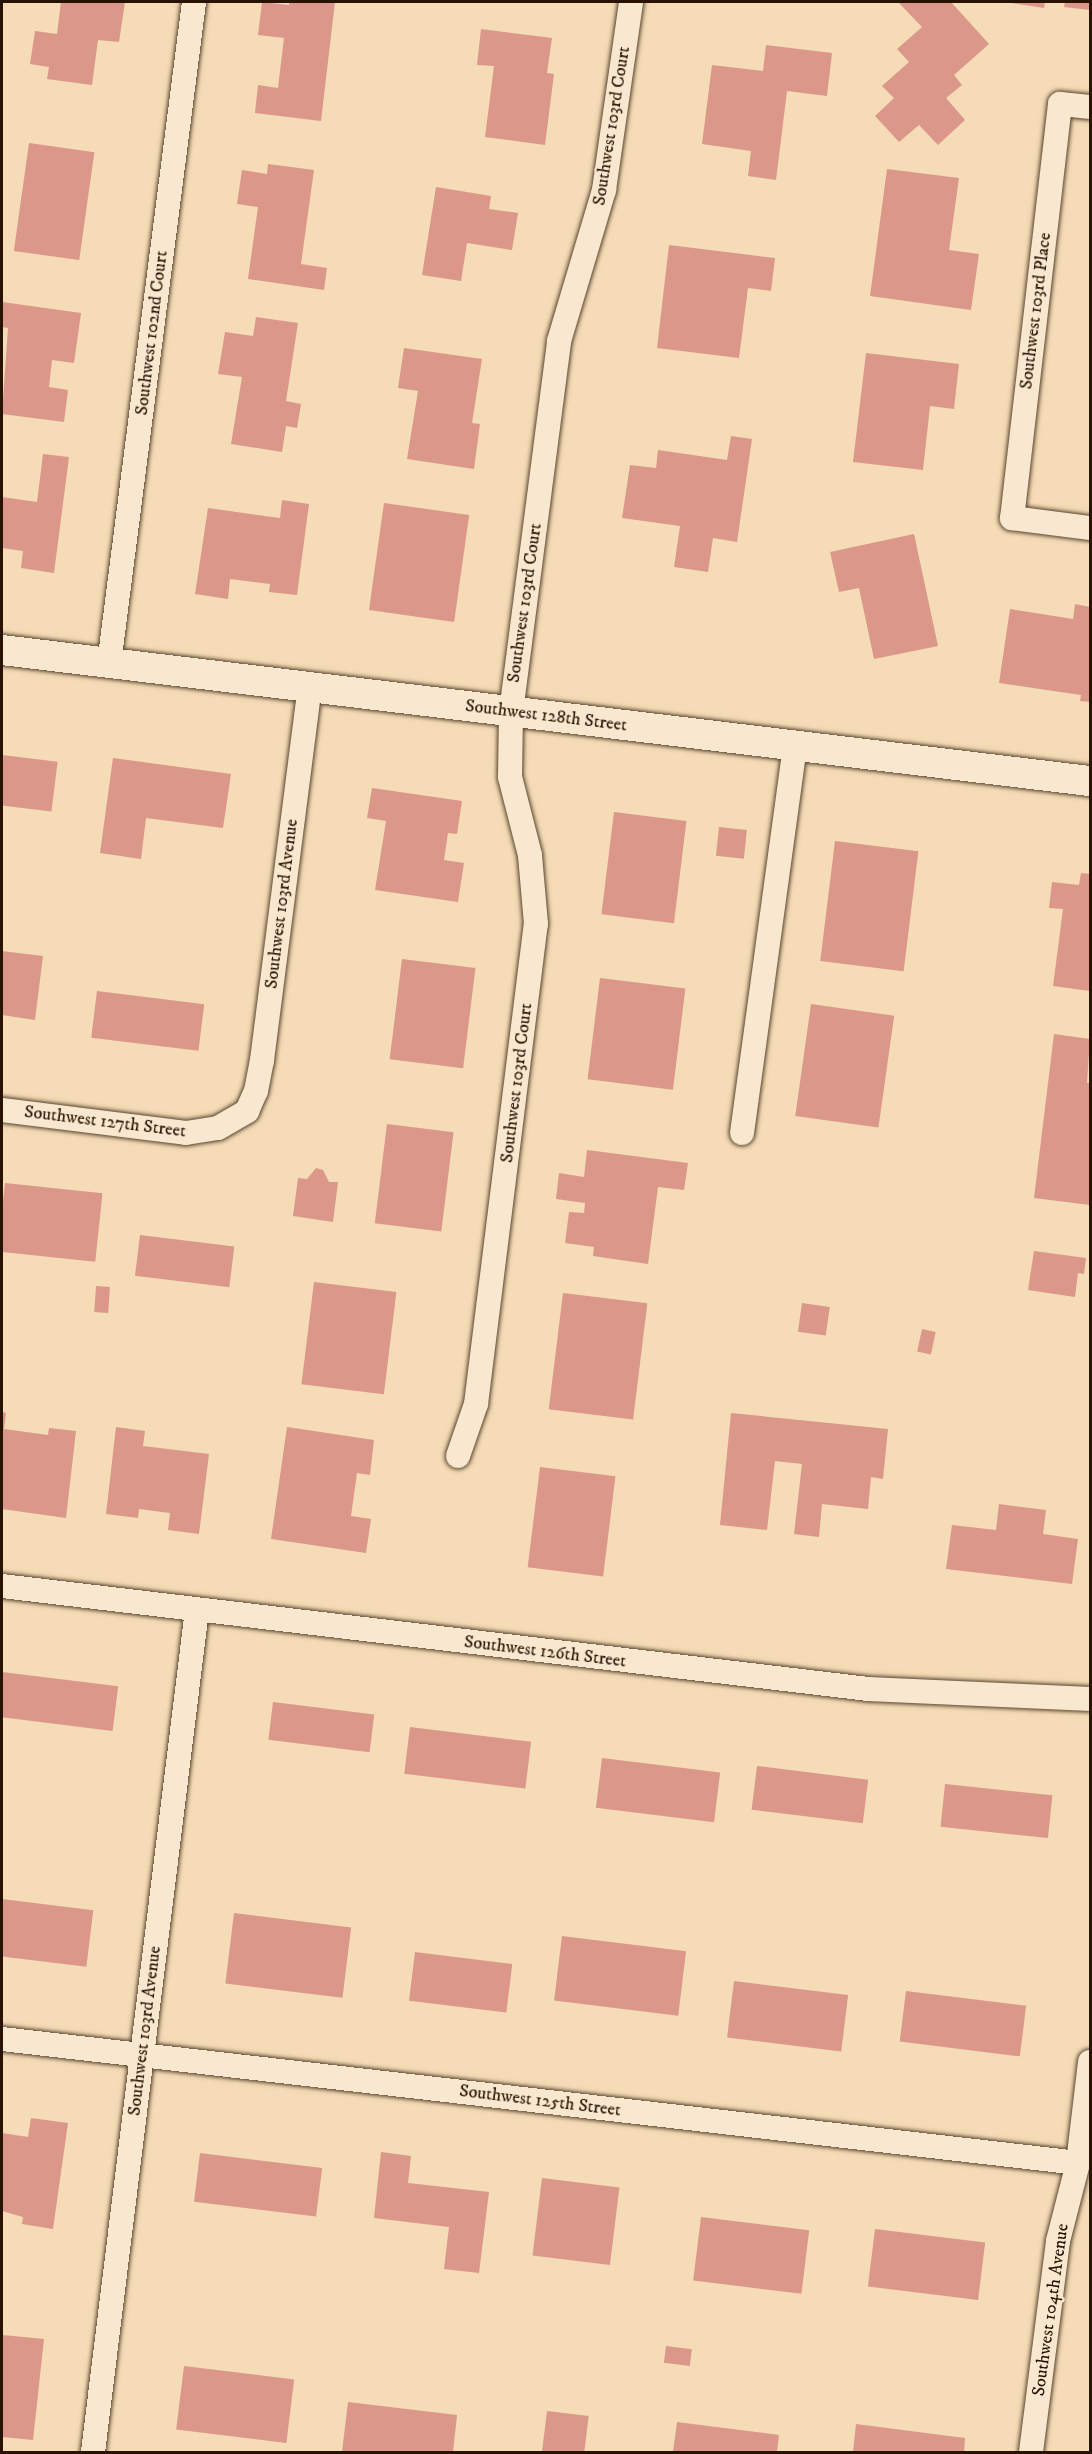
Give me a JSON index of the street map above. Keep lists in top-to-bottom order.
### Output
{
  "streets": {
    "street": [
      "Southwest 103rd Court",
      "Southwest 103rd Place",
      "Southwest 102nd Court",
      "Southwest 128th Street",
      "Southwest 103rd Avenue",
      "Southwest 127th Street",
      "Southwest 126th Street",
      "Southwest 125th Street",
      "Southwest 104th Avenue"
    ]
  },
  "crossings": [
    ["Southwest 103rd Court", "Southwest 128th Street"],
    ["Southwest 102nd Court", "Southwest 128th Street"],
    ["Southwest 128th Street", "Southwest 103rd Avenue"],
    ["Southwest 103rd Avenue", "Southwest 127th Street"],
    ["Southwest 103rd Avenue", "Southwest 126th Street"],
    ["Southwest 103rd Avenue", "Southwest 125th Street"],
    ["Southwest 125th Street", "Southwest 104th Avenue"]
  ]
}
